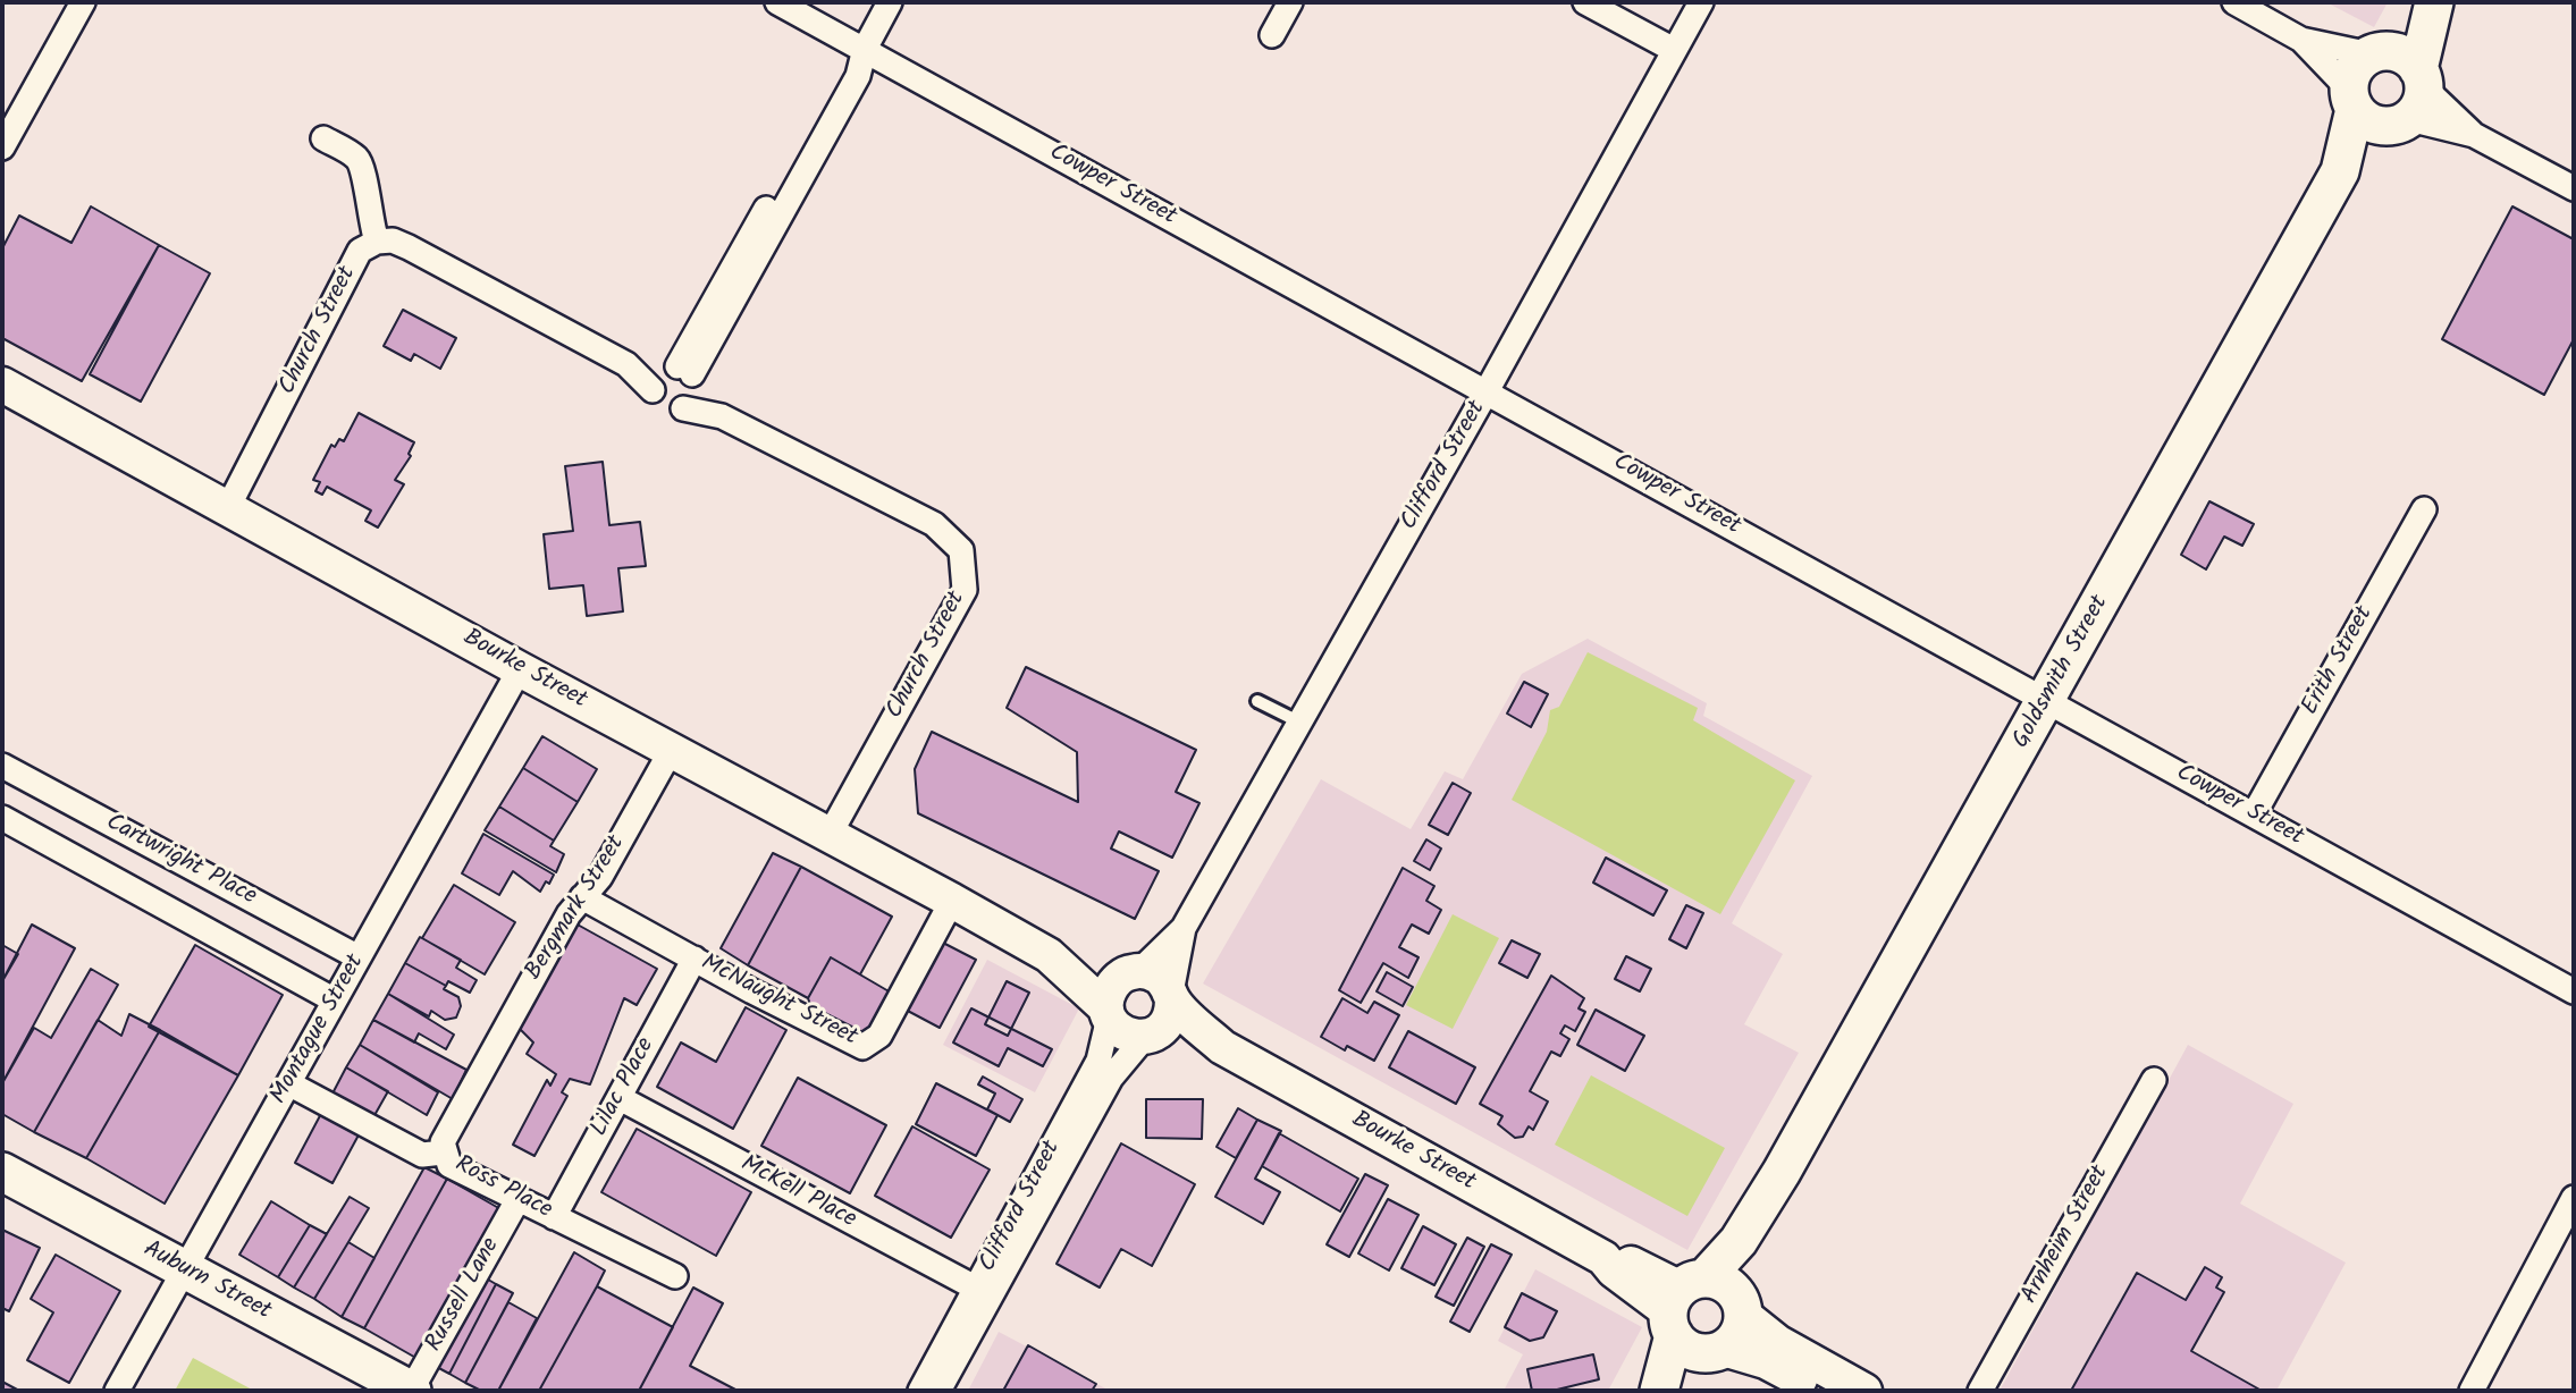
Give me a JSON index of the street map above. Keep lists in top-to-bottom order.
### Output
{
  "streets": {
    "main road": ["Bourke Street", "Goldsmith Street", "Auburn Street"],
    "street": [
      "Cowper Street",
      "Church Street",
      "Clifford Street",
      "Erith Street",
      "Cartwright Place",
      "Bergmark Street",
      "McNaught Street",
      "Montague Street",
      "Lilac Place",
      "Ross Place",
      "McKell Place",
      "Arnheim Street",
      "Russell Lane"
    ]
  },
  "crossings": [
    ["Cowper Street", "Clifford Street"],
    ["Cowper Street", "Erith Street"],
    ["Cowper Street", "Goldsmith Street"],
    ["Church Street", "Bourke Street"],
    ["Clifford Street", "Bourke Street"],
    ["Clifford Street", "McKell Place"],
    ["Bourke Street", "Goldsmith Street"],
    ["Bourke Street", "Bergmark Street"],
    ["Bourke Street", "McNaught Street"],
    ["Bourke Street", "Montague Street"],
    ["Cartwright Place", "Montague Street"],
    ["Bergmark Street", "McNaught Street"],
    ["Bergmark Street", "Ross Place"],
    ["McNaught Street", "Lilac Place"],
    ["Montague Street", "Ross Place"],
    ["Montague Street", "Auburn Street"],
    ["Lilac Place", "Ross Place"],
    ["Lilac Place", "McKell Place"],
    ["Ross Place", "Russell Lane"],
    ["Auburn Street", "Russell Lane"]
  ]
}
